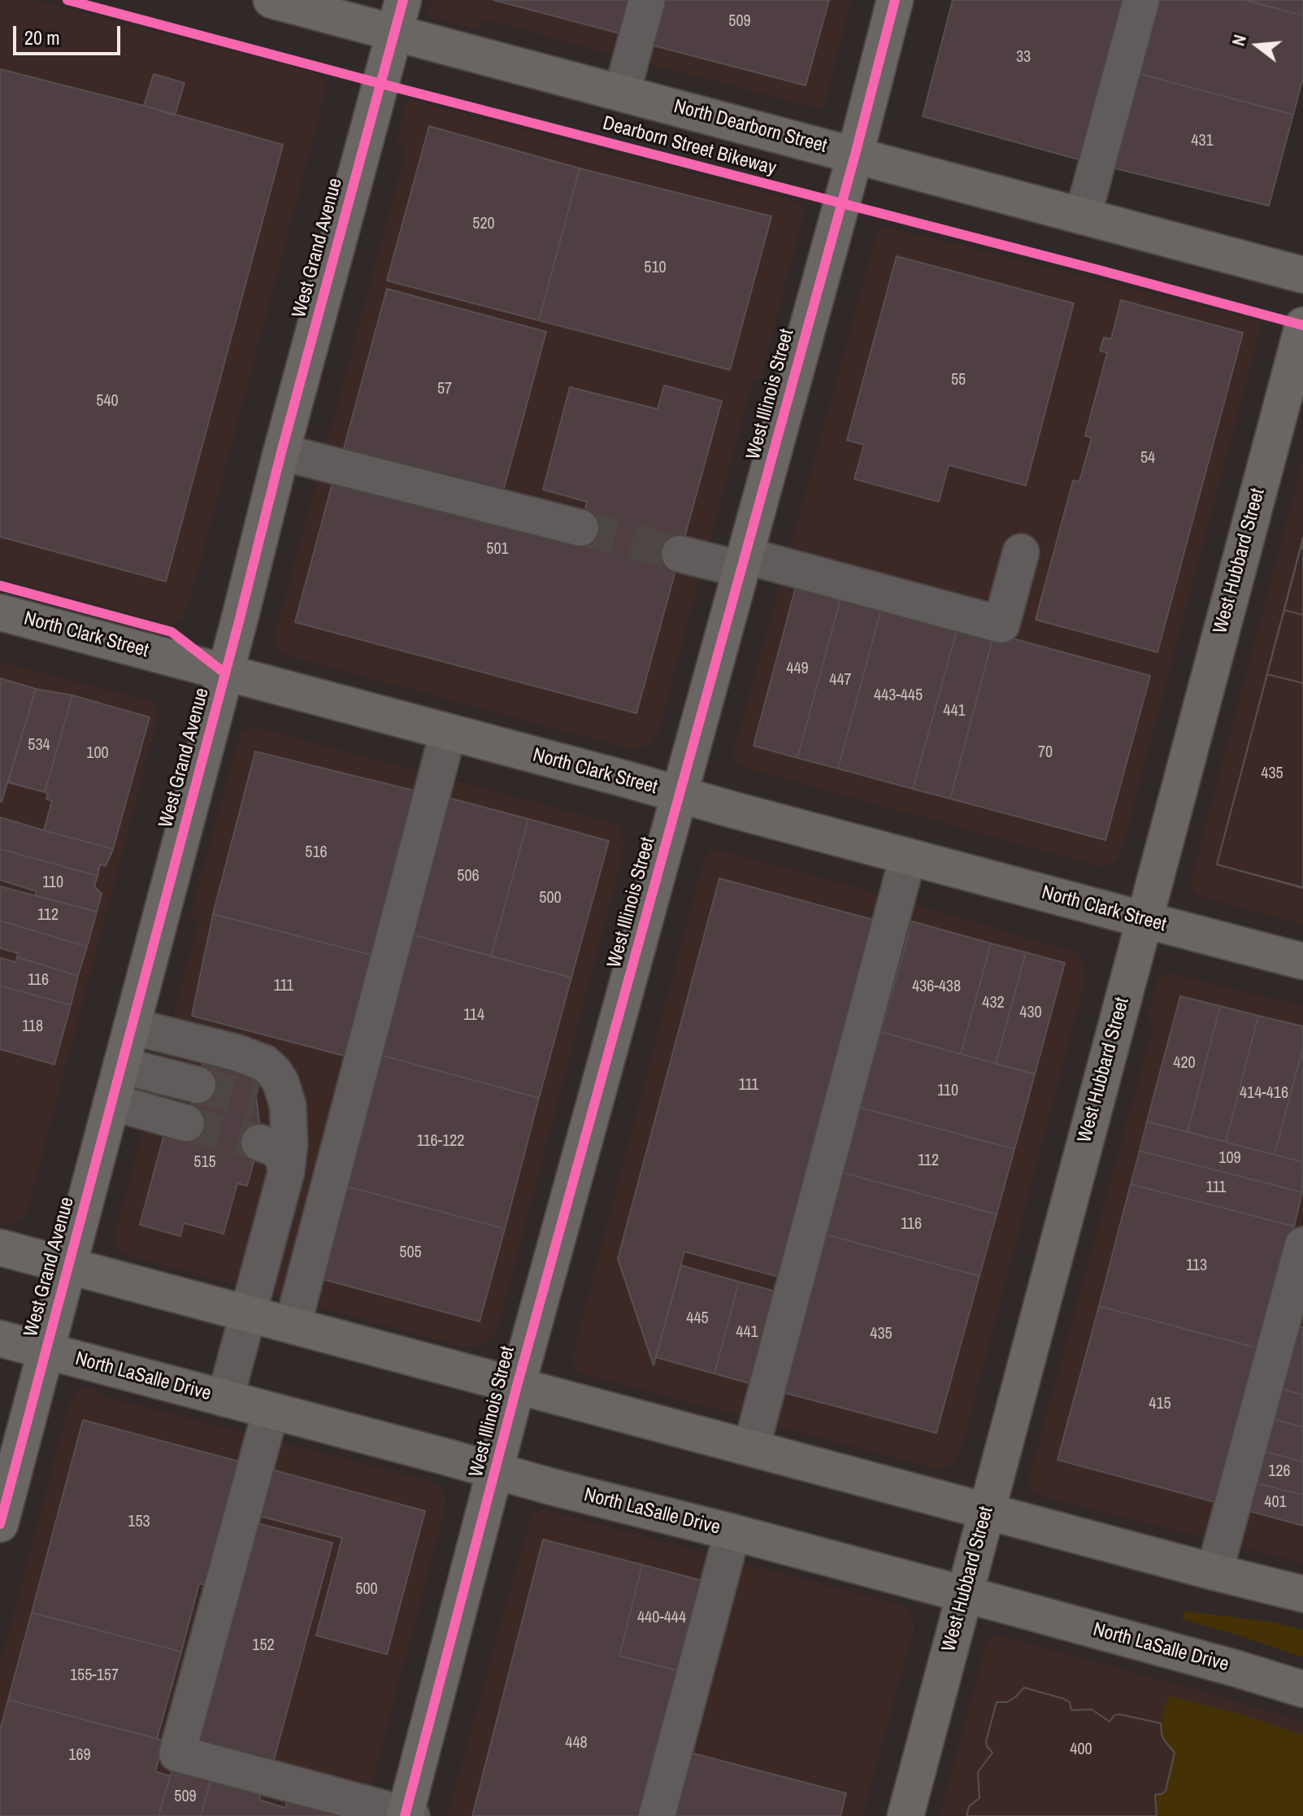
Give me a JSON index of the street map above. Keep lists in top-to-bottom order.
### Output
{
  "streets": {
    "main road": [
      "North Dearborn Street",
      "West Grand Avenue",
      "West Illinois Street",
      "West Hubbard Street",
      "North Clark Street",
      "North LaSalle Drive"
    ],
    "cycle path": ["Dearborn Street Bikeway"]
  },
  "crossings": [
    ["North Dearborn Street", "West Grand Avenue"],
    ["North Dearborn Street", "West Illinois Street"],
    ["West Grand Avenue", "North Clark Street"],
    ["West Grand Avenue", "North LaSalle Drive"],
    ["West Illinois Street", "North Clark Street"],
    ["West Illinois Street", "North LaSalle Drive"],
    ["West Hubbard Street", "North Clark Street"],
    ["West Hubbard Street", "North LaSalle Drive"]
  ],
  "house_numbers": [
    "509",
    "33",
    "431",
    "520",
    "510",
    "55",
    "57",
    "540",
    "54",
    "501",
    "449",
    "447",
    "443-445",
    "441",
    "534",
    "70",
    "100",
    "435",
    "516",
    "506",
    "110",
    "500",
    "112",
    "116",
    "111",
    "436-438",
    "432",
    "430",
    "114",
    "118",
    "420",
    "111",
    "110",
    "414-416",
    "116-122",
    "109",
    "112",
    "515",
    "111",
    "116",
    "505",
    "113",
    "445",
    "441",
    "435",
    "415",
    "126",
    "401",
    "153",
    "500",
    "440-444",
    "152",
    "155-157",
    "448",
    "400",
    "169",
    "509"
  ],
  "scale_bar": "20 m",
  "north": "left"
}
